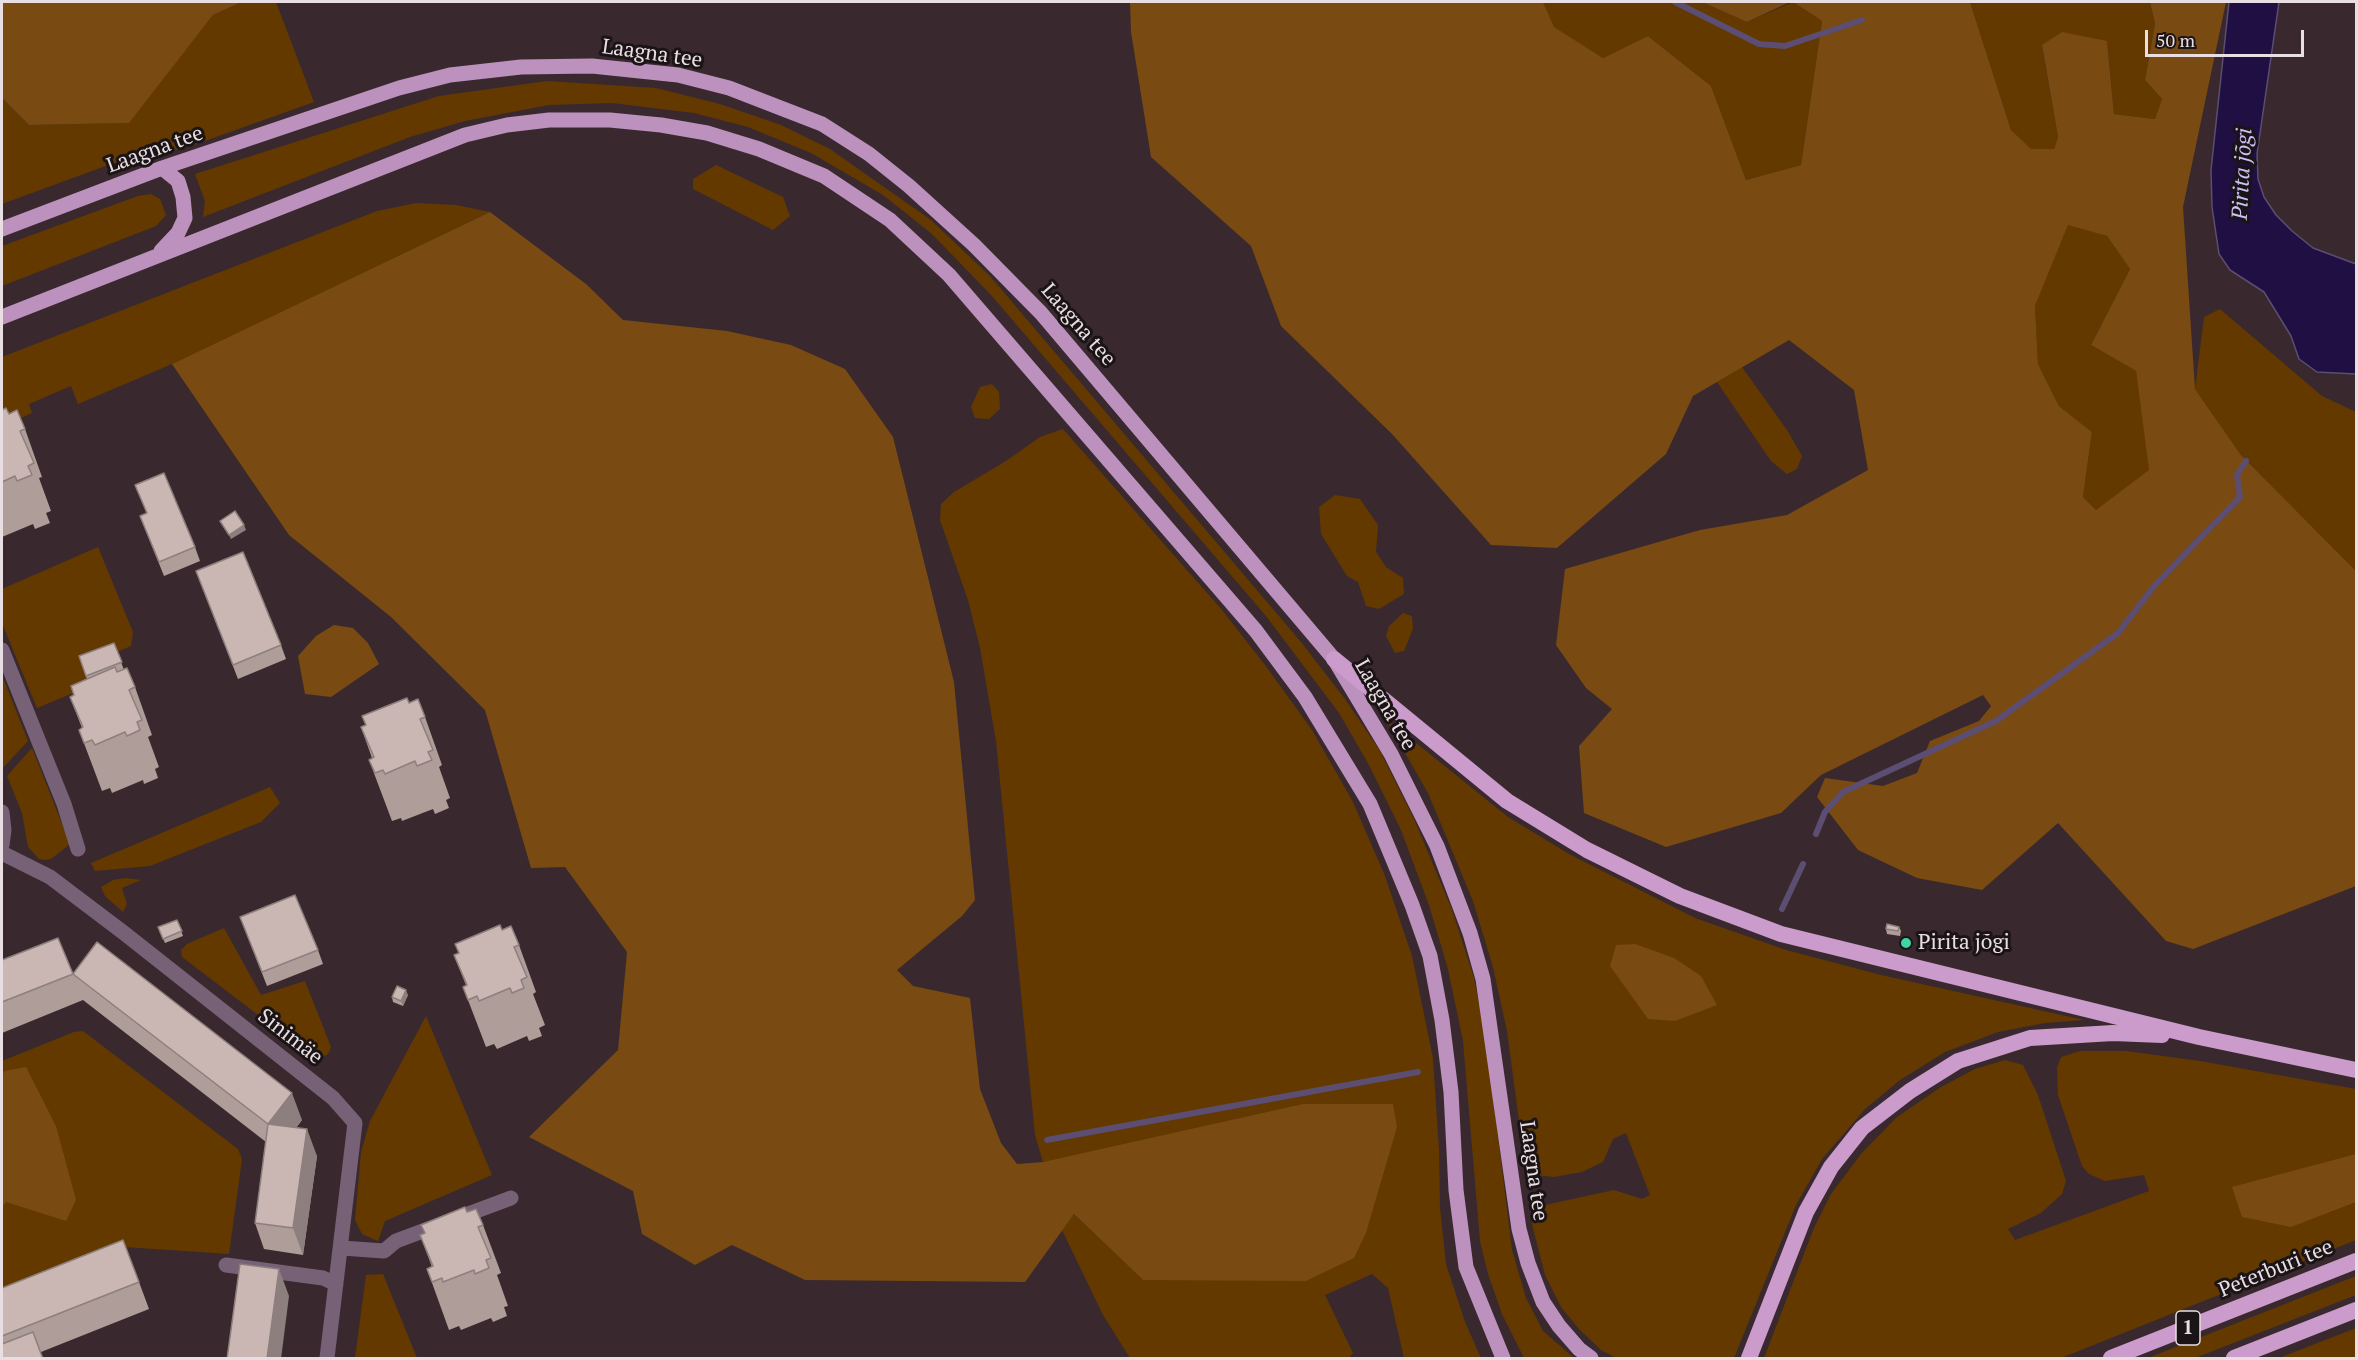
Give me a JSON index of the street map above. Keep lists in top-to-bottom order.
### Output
{
  "streets": {
    "highway": ["Peterburi tee", "1"],
    "main road": ["Laagna tee"],
    "street": ["Sinimäe"]
  },
  "water": ["Pirita jõgi"],
  "places": ["Pirita jõgi"],
  "scale_bar": "50 m"
}
